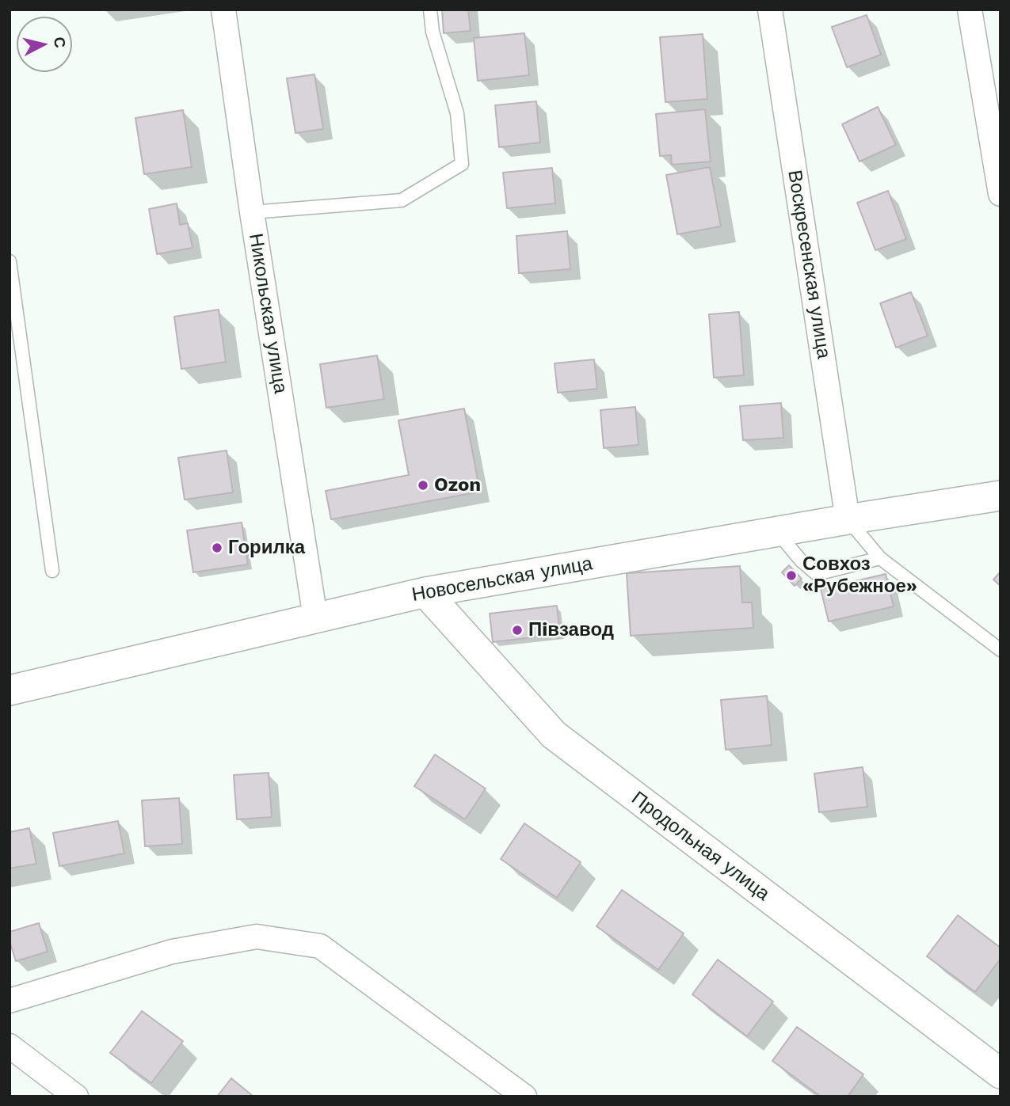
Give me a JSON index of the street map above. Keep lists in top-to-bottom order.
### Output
{
  "streets": {
    "street": [
      "Воскресенская улица",
      "Никольская улица",
      "Новосельская улица",
      "Продольная улица"
    ]
  },
  "crossings": [
    ["Воскресенская улица", "Новосельская улица"],
    ["Никольская улица", "Новосельская улица"],
    ["Новосельская улица", "Продольная улица"]
  ],
  "places": [
    "Ozon",
    "Горилка",
    "Совхоз «Рубежное»",
    "Пiвзавод"
  ],
  "north": "right"
}
